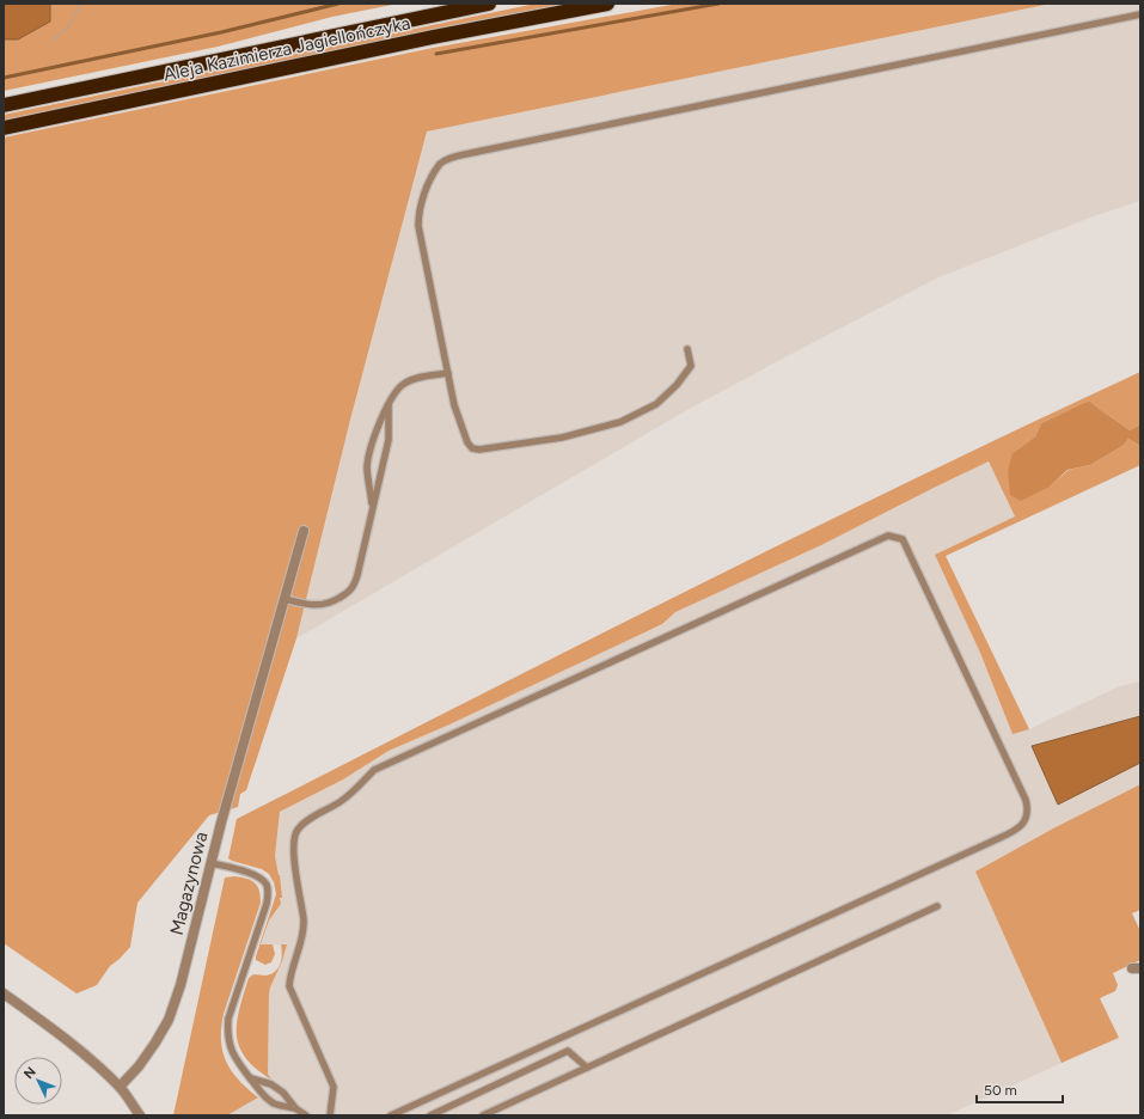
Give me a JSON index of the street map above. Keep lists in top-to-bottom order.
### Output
{
  "streets": {
    "highway": ["Aleja Kazimierza Jagiellończyka"],
    "street": ["Magazynowa"]
  },
  "scale_bar": "50 m",
  "north": "top left"
}
